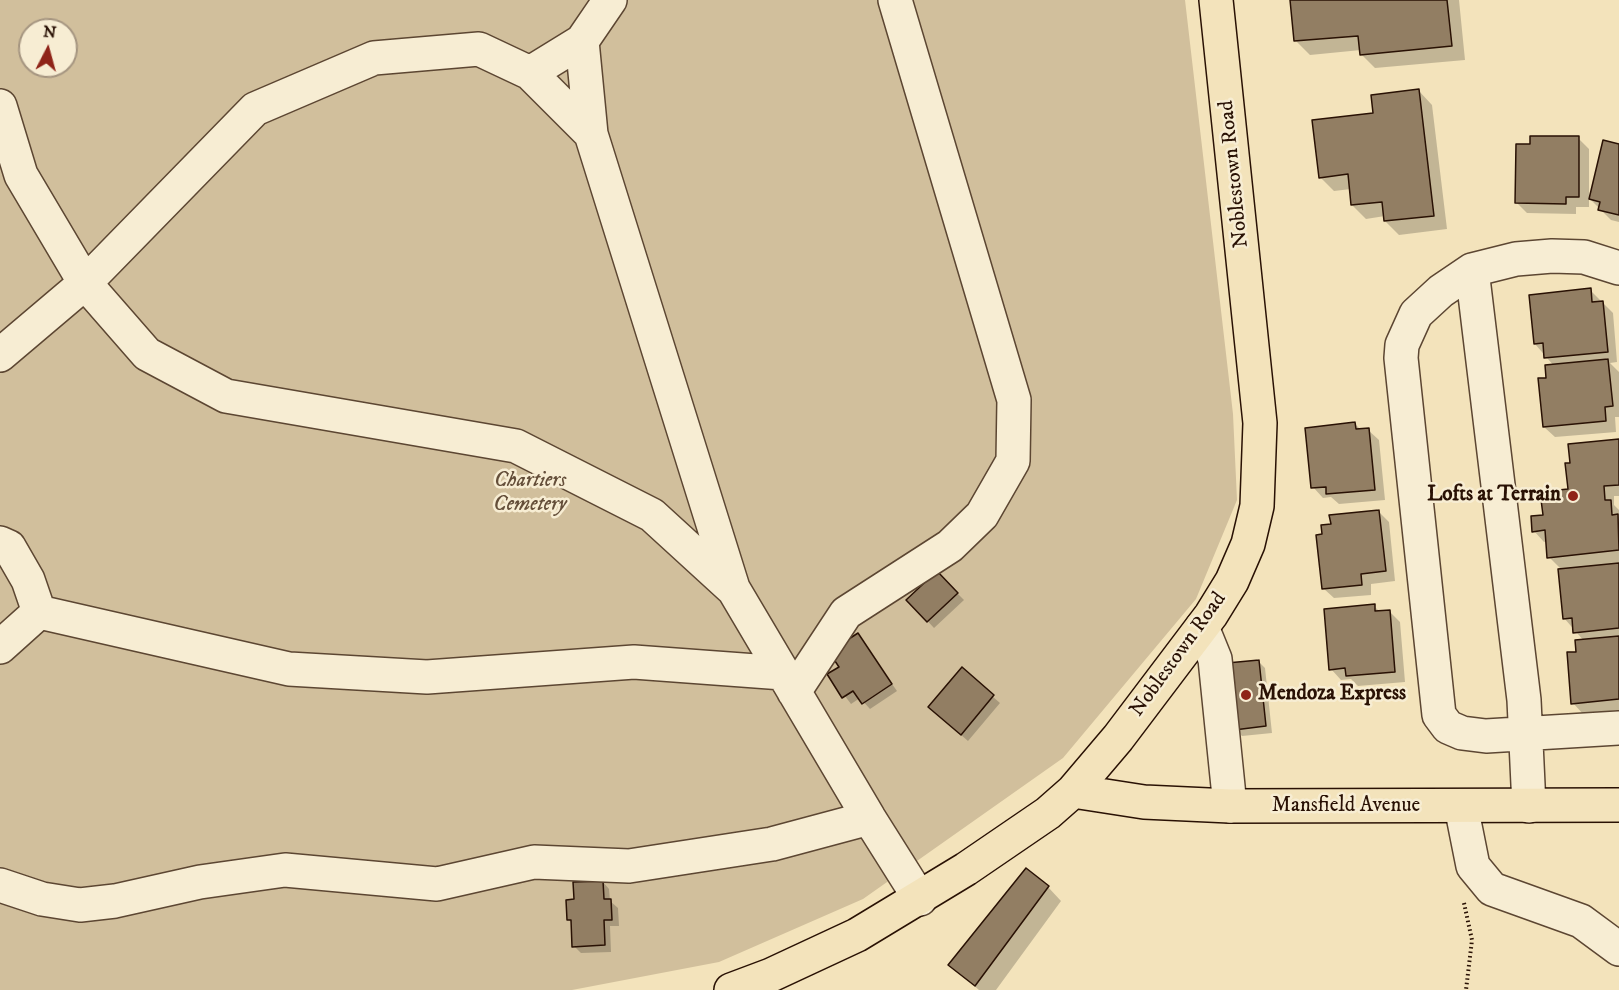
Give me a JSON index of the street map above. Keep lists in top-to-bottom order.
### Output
{
  "streets": {
    "main road": ["Noblestown Road", "Mansfield Avenue"]
  },
  "crossings": [
    ["Noblestown Road", "Mansfield Avenue"]
  ],
  "parks": ["Chartiers Cemetery"],
  "places": ["Lofts at Terrain", "Mendoza Express"],
  "north": "top"
}
